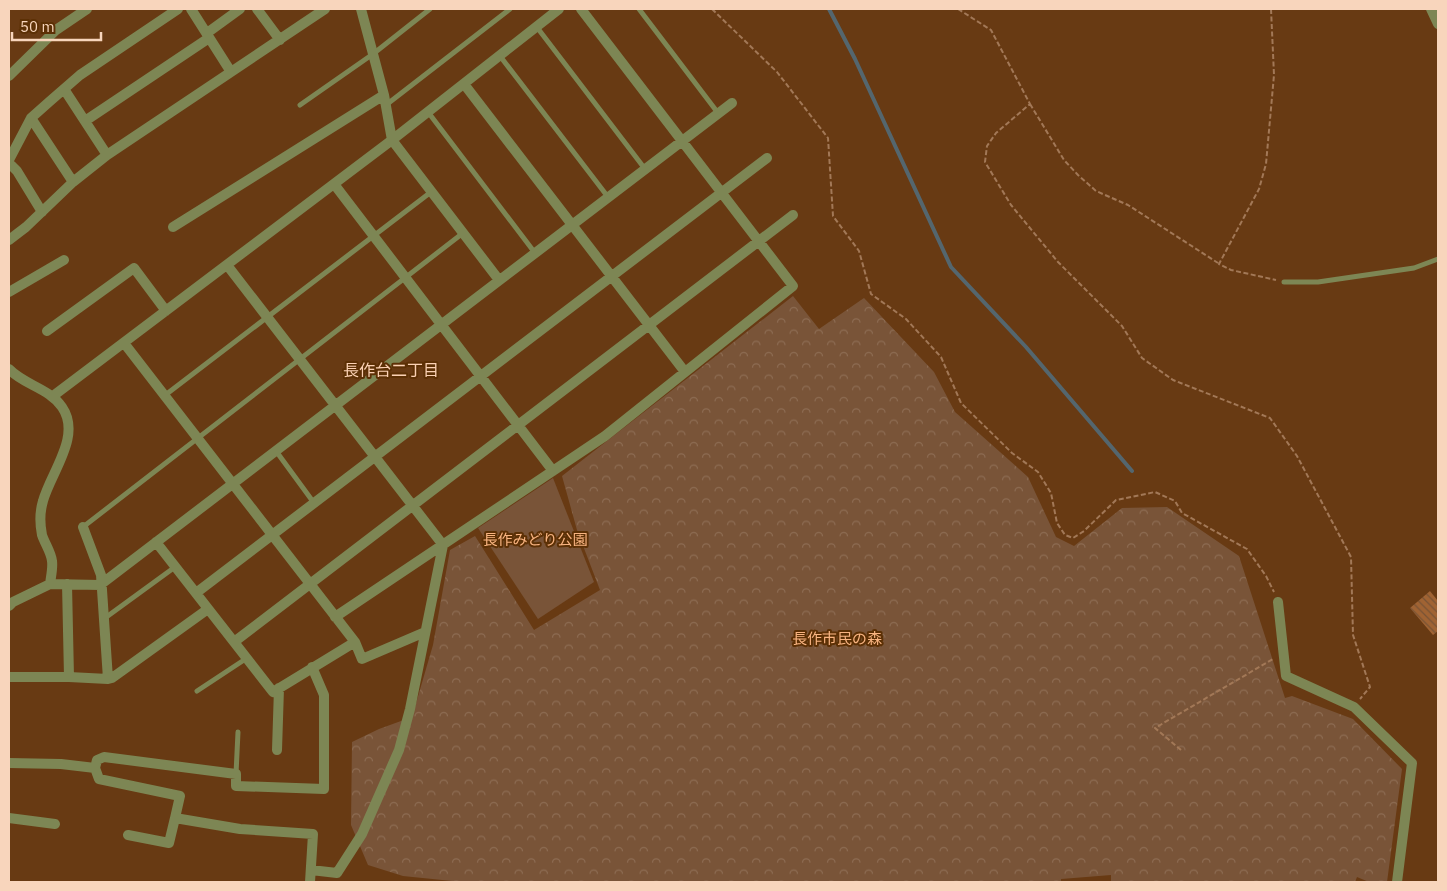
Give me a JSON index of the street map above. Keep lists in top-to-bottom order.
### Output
{
  "districts": ["長作台二丁目"],
  "parks": ["長作みどり公園", "長作市民の森"],
  "scale_bar": "50 m"
}
